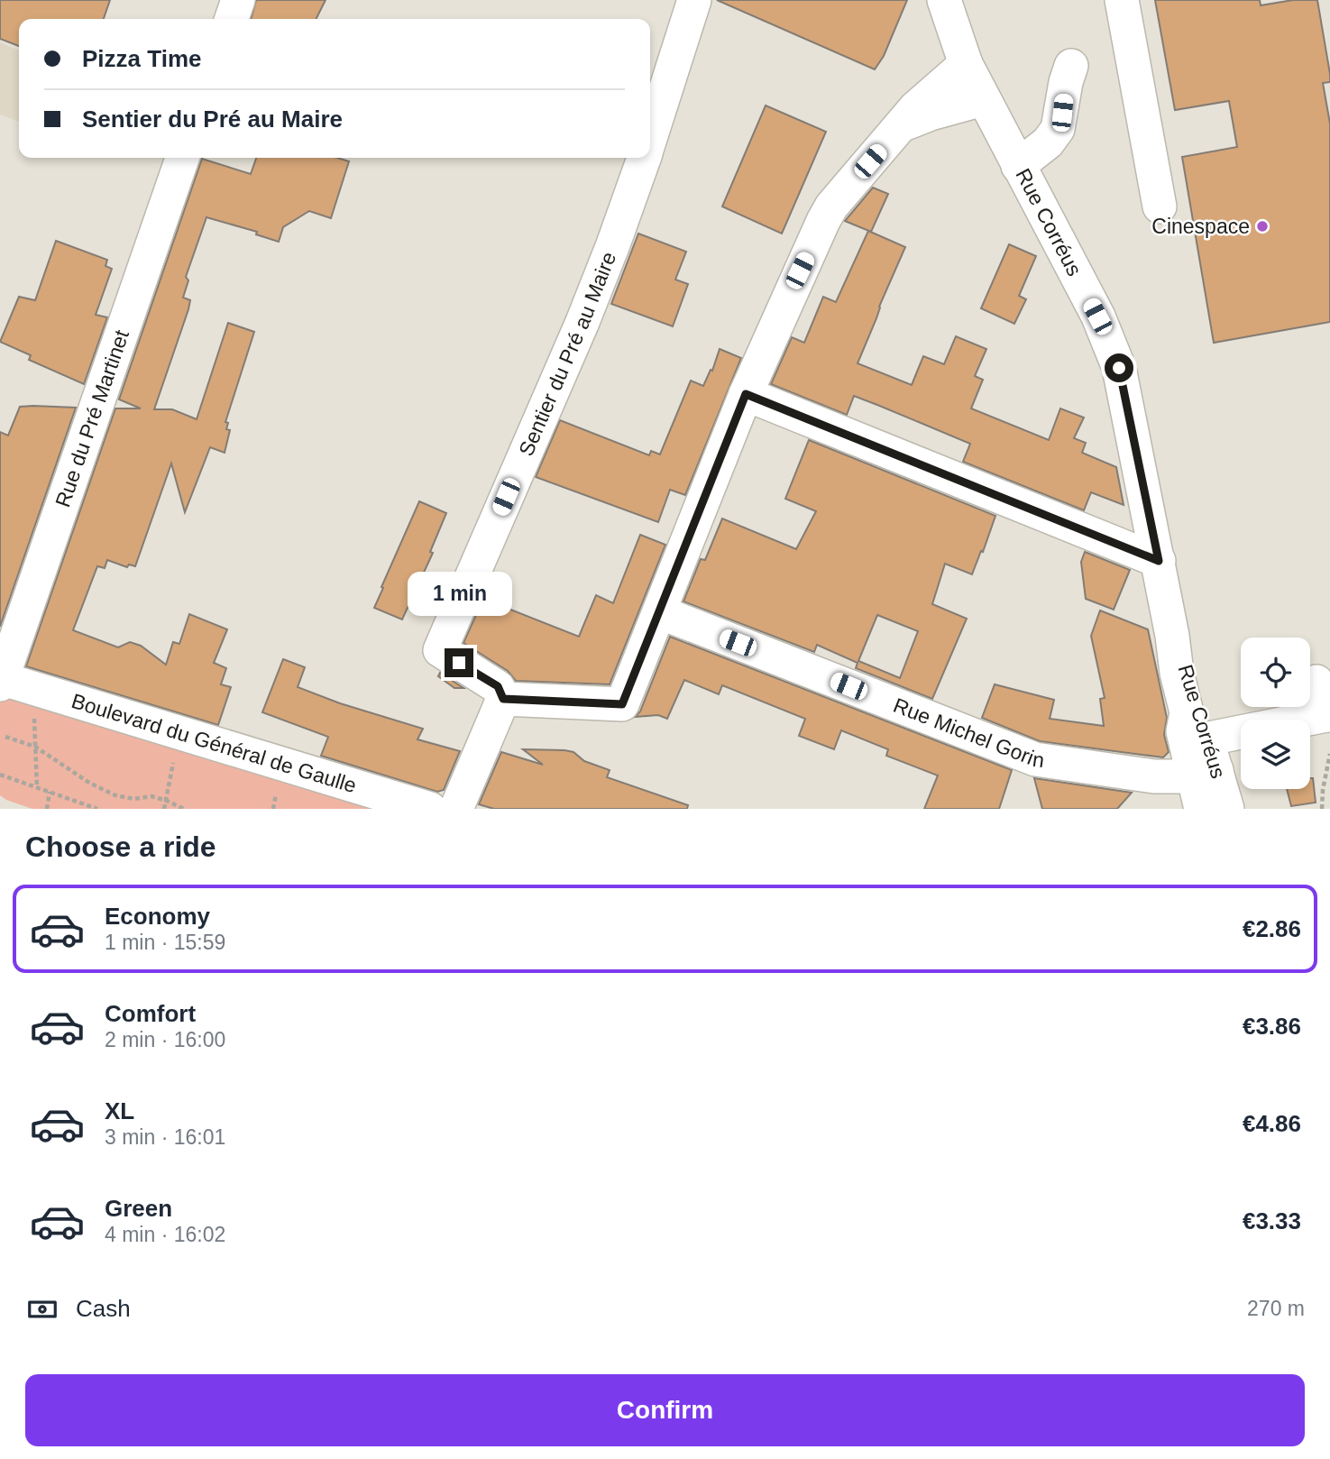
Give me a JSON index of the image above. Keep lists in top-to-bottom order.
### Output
{
  "streets": {
    "street": [
      "Rue Corréus",
      "Sentier du Pré au Maire",
      "Rue du Pré Martinet",
      "Rue Michel Gorin",
      "Boulevard du Général de Gaulle"
    ]
  },
  "crossings": [
    ["Rue Corréus", "Rue Michel Gorin"],
    ["Rue du Pré Martinet", "Boulevard du Général de Gaulle"]
  ],
  "places": ["Cinespace"],
  "page": {
    "banner": ["Pizza Time", "Sentier du Pré au Maire"],
    "bubble": "1 min",
    "heading": "Choose a ride",
    "list": [
      {
        "name": "Economy",
        "note": "1 min · 15:59",
        "value": "€2.86"
      },
      {
        "name": "Comfort",
        "note": "2 min · 16:00",
        "value": "€3.86"
      },
      {
        "name": "XL",
        "note": "3 min · 16:01",
        "value": "€4.86"
      },
      {
        "name": "Green",
        "note": "4 min · 16:02",
        "value": "€3.33"
      }
    ],
    "pay": ["Cash", "270 m"],
    "buttons": "Confirm"
  }
}
